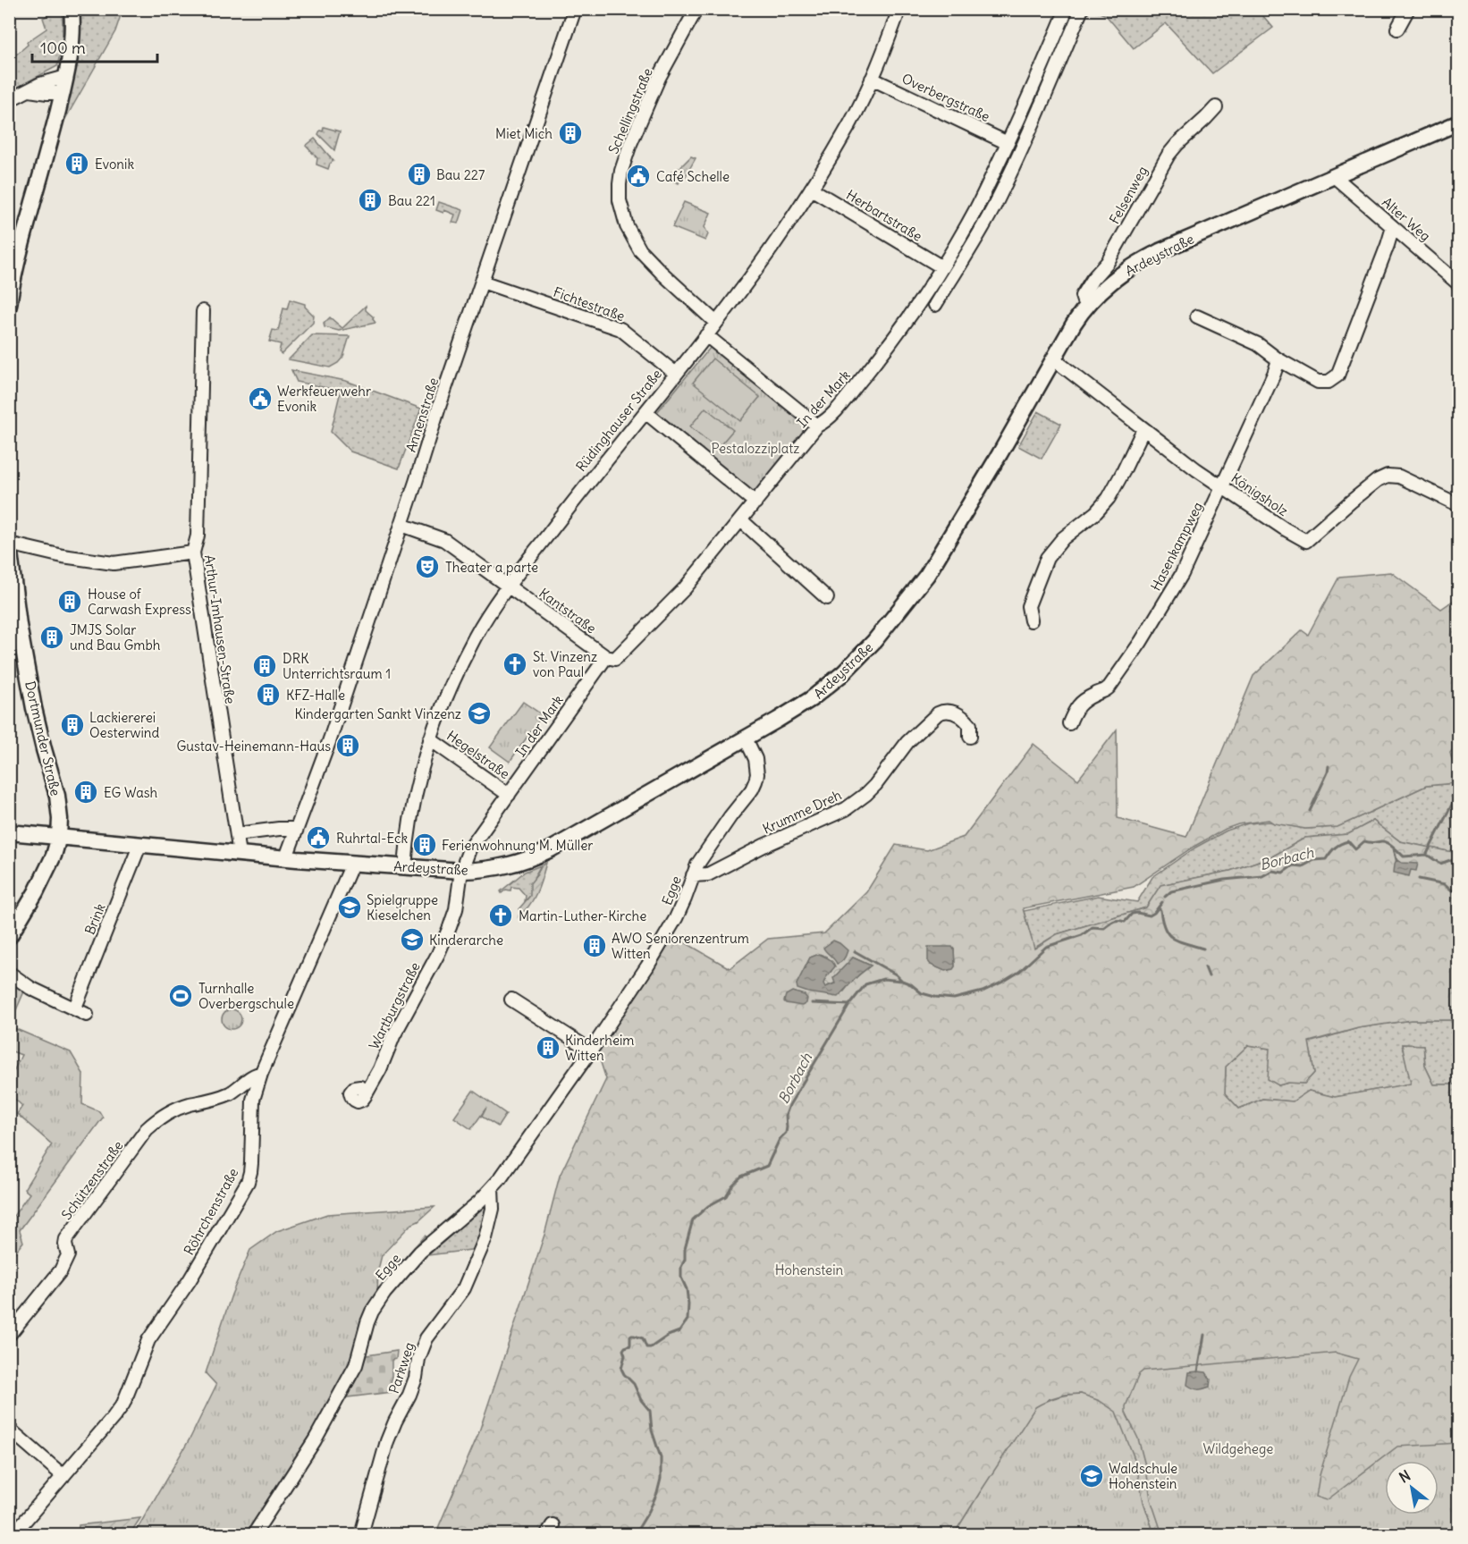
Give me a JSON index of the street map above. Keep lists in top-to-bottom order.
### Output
{
  "streets": {
    "main road": ["Ardeystraße", "Dortmunder Straße"],
    "street": [
      "Overbergstraße",
      "Schellingstraße",
      "Felsenweg",
      "Herbartstraße",
      "Alter Weg",
      "Fichtestraße",
      "In der Mark",
      "Annenstraße",
      "Rüdinghauser Straße",
      "Königsholz",
      "Hasenkampweg",
      "Kantstraße",
      "Arthur-Imhausen-Straße",
      "Hegelstraße",
      "Krumme Dreh",
      "Egge",
      "Brink",
      "Wartburgstraße",
      "Schützenstraße",
      "Röhrchenstraße",
      "Parkweg"
    ]
  },
  "crossings": [
    ["Overbergstraße", "In der Mark"],
    ["Overbergstraße", "Rüdinghauser Straße"],
    ["Schellingstraße", "Rüdinghauser Straße"],
    ["Felsenweg", "Ardeystraße"],
    ["Herbartstraße", "In der Mark"],
    ["Herbartstraße", "Rüdinghauser Straße"],
    ["Alter Weg", "Ardeystraße"],
    ["Ardeystraße", "In der Mark"],
    ["Ardeystraße", "Annenstraße"],
    ["Ardeystraße", "Rüdinghauser Straße"],
    ["Ardeystraße", "Königsholz"],
    ["Ardeystraße", "Arthur-Imhausen-Straße"],
    ["Ardeystraße", "Dortmunder Straße"],
    ["Ardeystraße", "Egge"],
    ["Ardeystraße", "Brink"],
    ["Ardeystraße", "Wartburgstraße"],
    ["Ardeystraße", "Röhrchenstraße"],
    ["Fichtestraße", "Annenstraße"],
    ["Fichtestraße", "Rüdinghauser Straße"],
    ["In der Mark", "Kantstraße"],
    ["In der Mark", "Hegelstraße"],
    ["In der Mark", "Wartburgstraße"],
    ["Annenstraße", "Kantstraße"],
    ["Rüdinghauser Straße", "Kantstraße"],
    ["Rüdinghauser Straße", "Hegelstraße"],
    ["Königsholz", "Hasenkampweg"],
    ["Krumme Dreh", "Egge"],
    ["Egge", "Parkweg"],
    ["Schützenstraße", "Röhrchenstraße"]
  ],
  "water": ["Borbach"],
  "parks": ["Pestalozziplatz", "Hohenstein", "Wildgehege"],
  "places": {
    "building": [
      "Miet Mich",
      "Evonik",
      "Bau 227",
      "Bau 221",
      "House of Carwash Express",
      "JMJS Solar und Bau Gmbh",
      "DRK Unterrichtsraum 1",
      "KFZ-Halle",
      "Lackiererei Oesterwind",
      "Gustav-Heinemann-Haus",
      "EG Wash",
      "Ferienwohnung M. Müller",
      "AWO Seniorenzentrum Witten",
      "Kinderheim Witten"
    ],
    "public building": ["Café Schelle", "Werkfeuerwehr Evonik", "Ruhrtal-Eck"],
    "theatre": ["Theater a parte"],
    "church": ["St. Vinzenz von Paul", "Martin-Luther-Kirche"],
    "school or university": [
      "Kindergarten Sankt Vinzenz",
      "Spielgruppe Kieselchen",
      "Kinderarche",
      "Waldschule Hohenstein"
    ],
    "sports": ["Turnhalle Overbergschule"]
  },
  "scale_bar": "100 m",
  "north": "top left"
}
